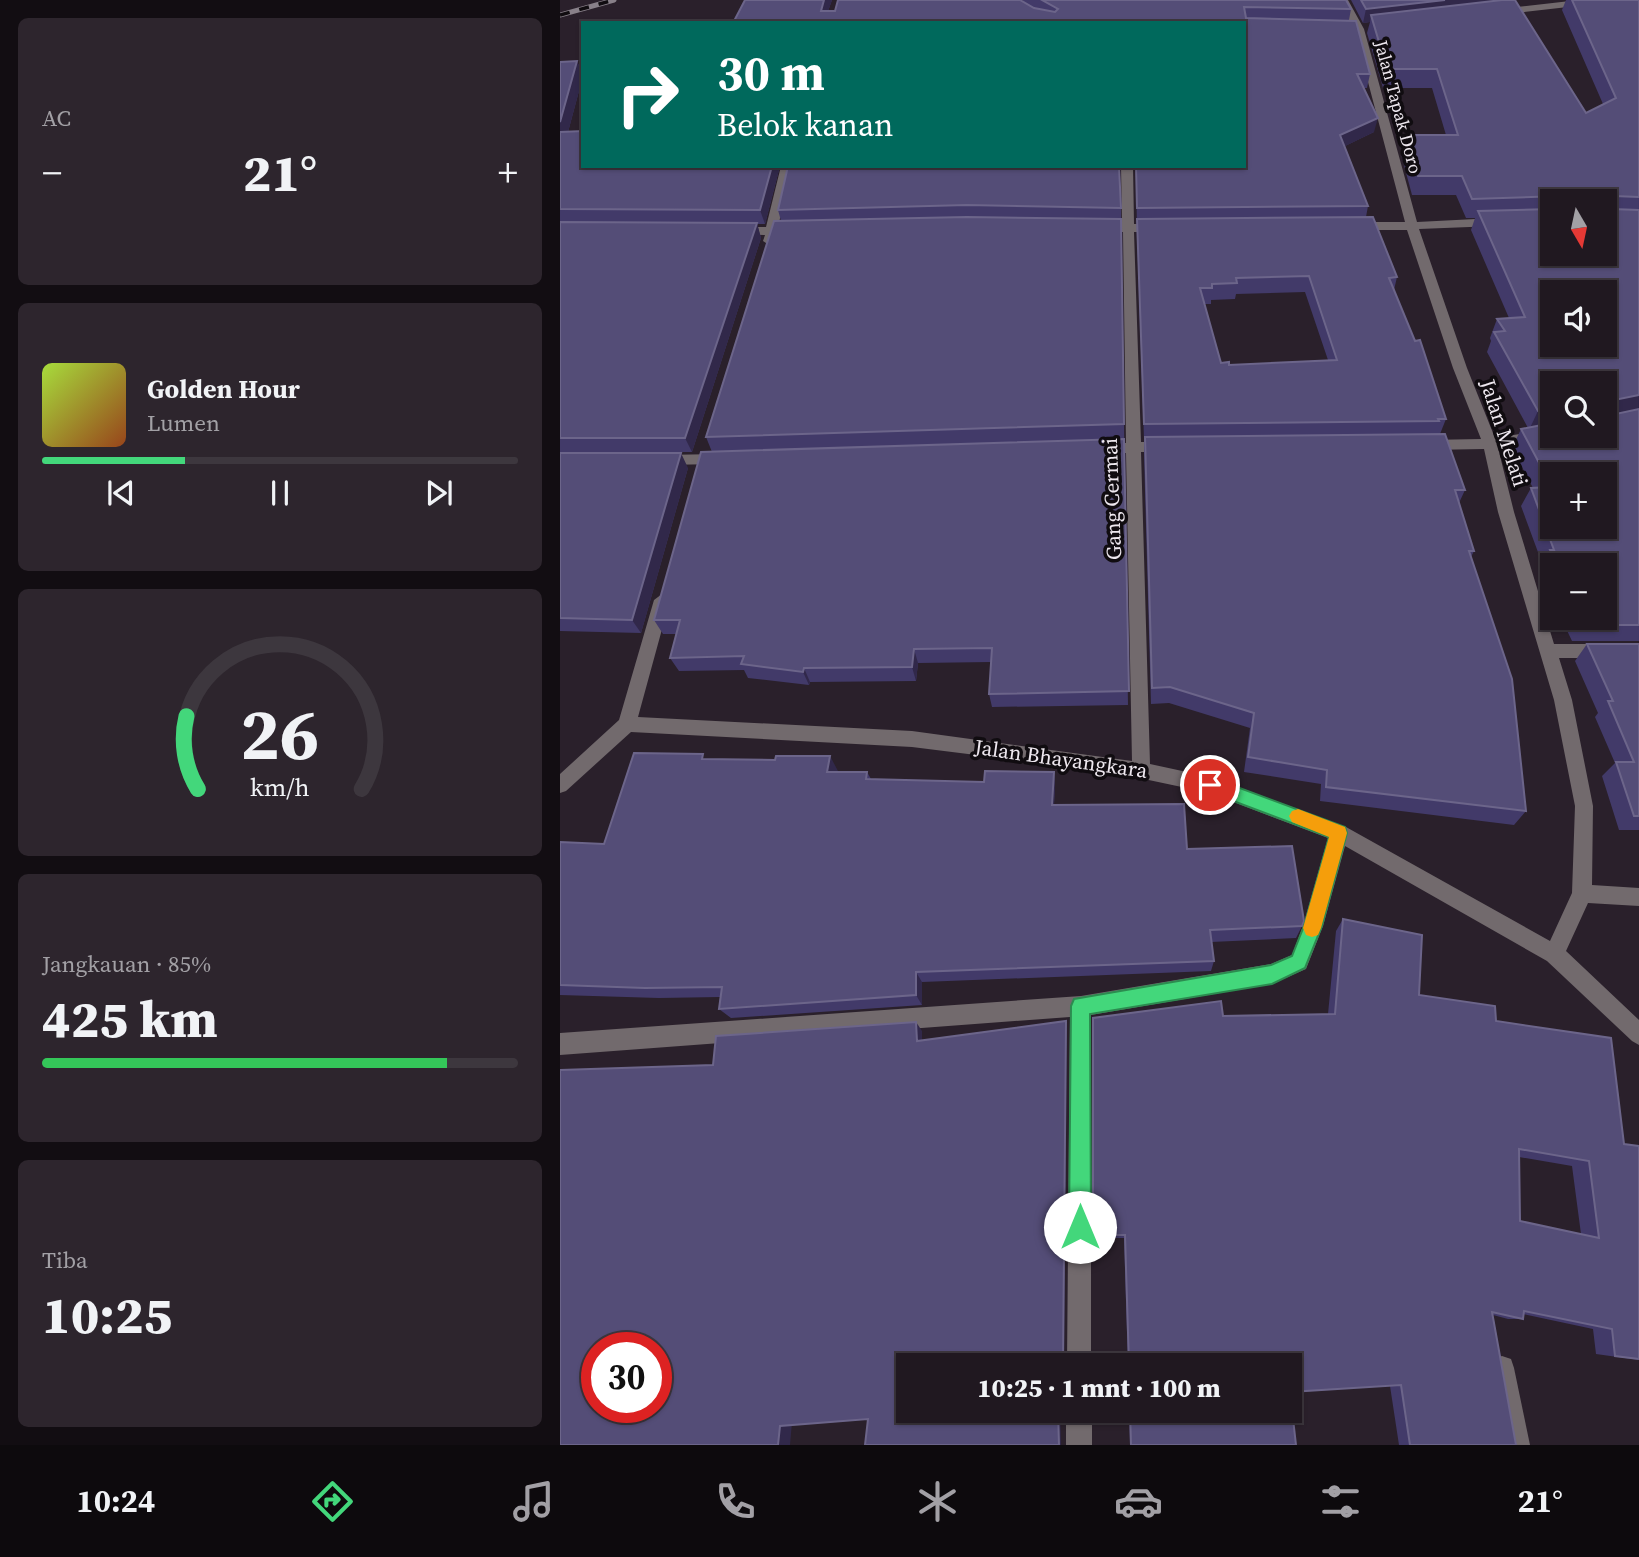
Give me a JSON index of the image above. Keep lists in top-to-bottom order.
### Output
{
  "streets": {
    "street": [
      "Jalan Tapak Doro",
      "Jalan Melati",
      "Gang Cermai",
      "Jalan Bhayangkara"
    ]
  },
  "crossings": [
    ["Jalan Tapak Doro", "Jalan Melati"],
    ["Jalan Melati", "Jalan Bhayangkara"],
    ["Gang Cermai", "Jalan Bhayangkara"]
  ],
  "north": "bottom",
  "page": {
    "tile": [
      "AC",
      ["Jangkauan · 85%", "425 km"],
      ["Tiba", "10:25"]
    ],
    "turn": ["30 m", "Belok kanan"],
    "heat": ["−", "21°", "+"],
    "map_buttons": ["+", "−"],
    "song": ["Golden Hour", "Lumen"],
    "limit": "30",
    "trip": "10:25 · 1 mnt · 100 m",
    "tabs": ["10:24", "21°"],
    "gauge": ["26", "km/h"]
  }
}
